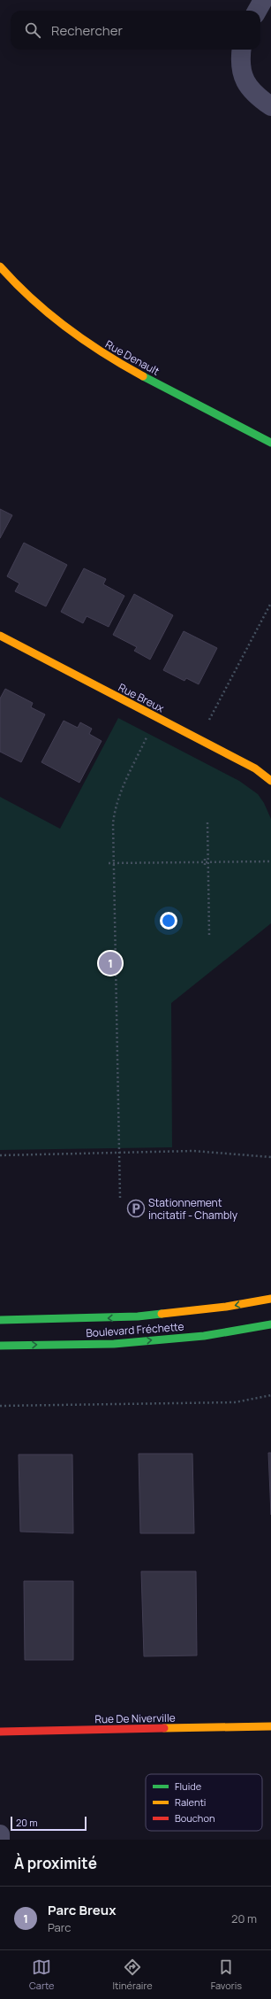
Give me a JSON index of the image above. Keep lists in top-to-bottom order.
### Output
{
  "streets": {
    "street": [
      "Rue Denault",
      "Rue Breux",
      "Boulevard Fréchette",
      "Rue De Niverville"
    ]
  },
  "places": {
    "parking": ["Stationnement incitatif - Chambly"]
  },
  "legend": ["Fluide", "Ralenti", "Bouchon"],
  "scale_bar": "20 m",
  "page": {
    "search": "Rechercher",
    "pins": "1",
    "scale": "20 m",
    "heading": "À proximité",
    "list": [
      {
        "mark": "1",
        "name": "Parc Breux",
        "note": "Parc",
        "value": "20 m"
      }
    ],
    "nav": ["Carte", "Itinéraire", "Favoris"]
  }
}
